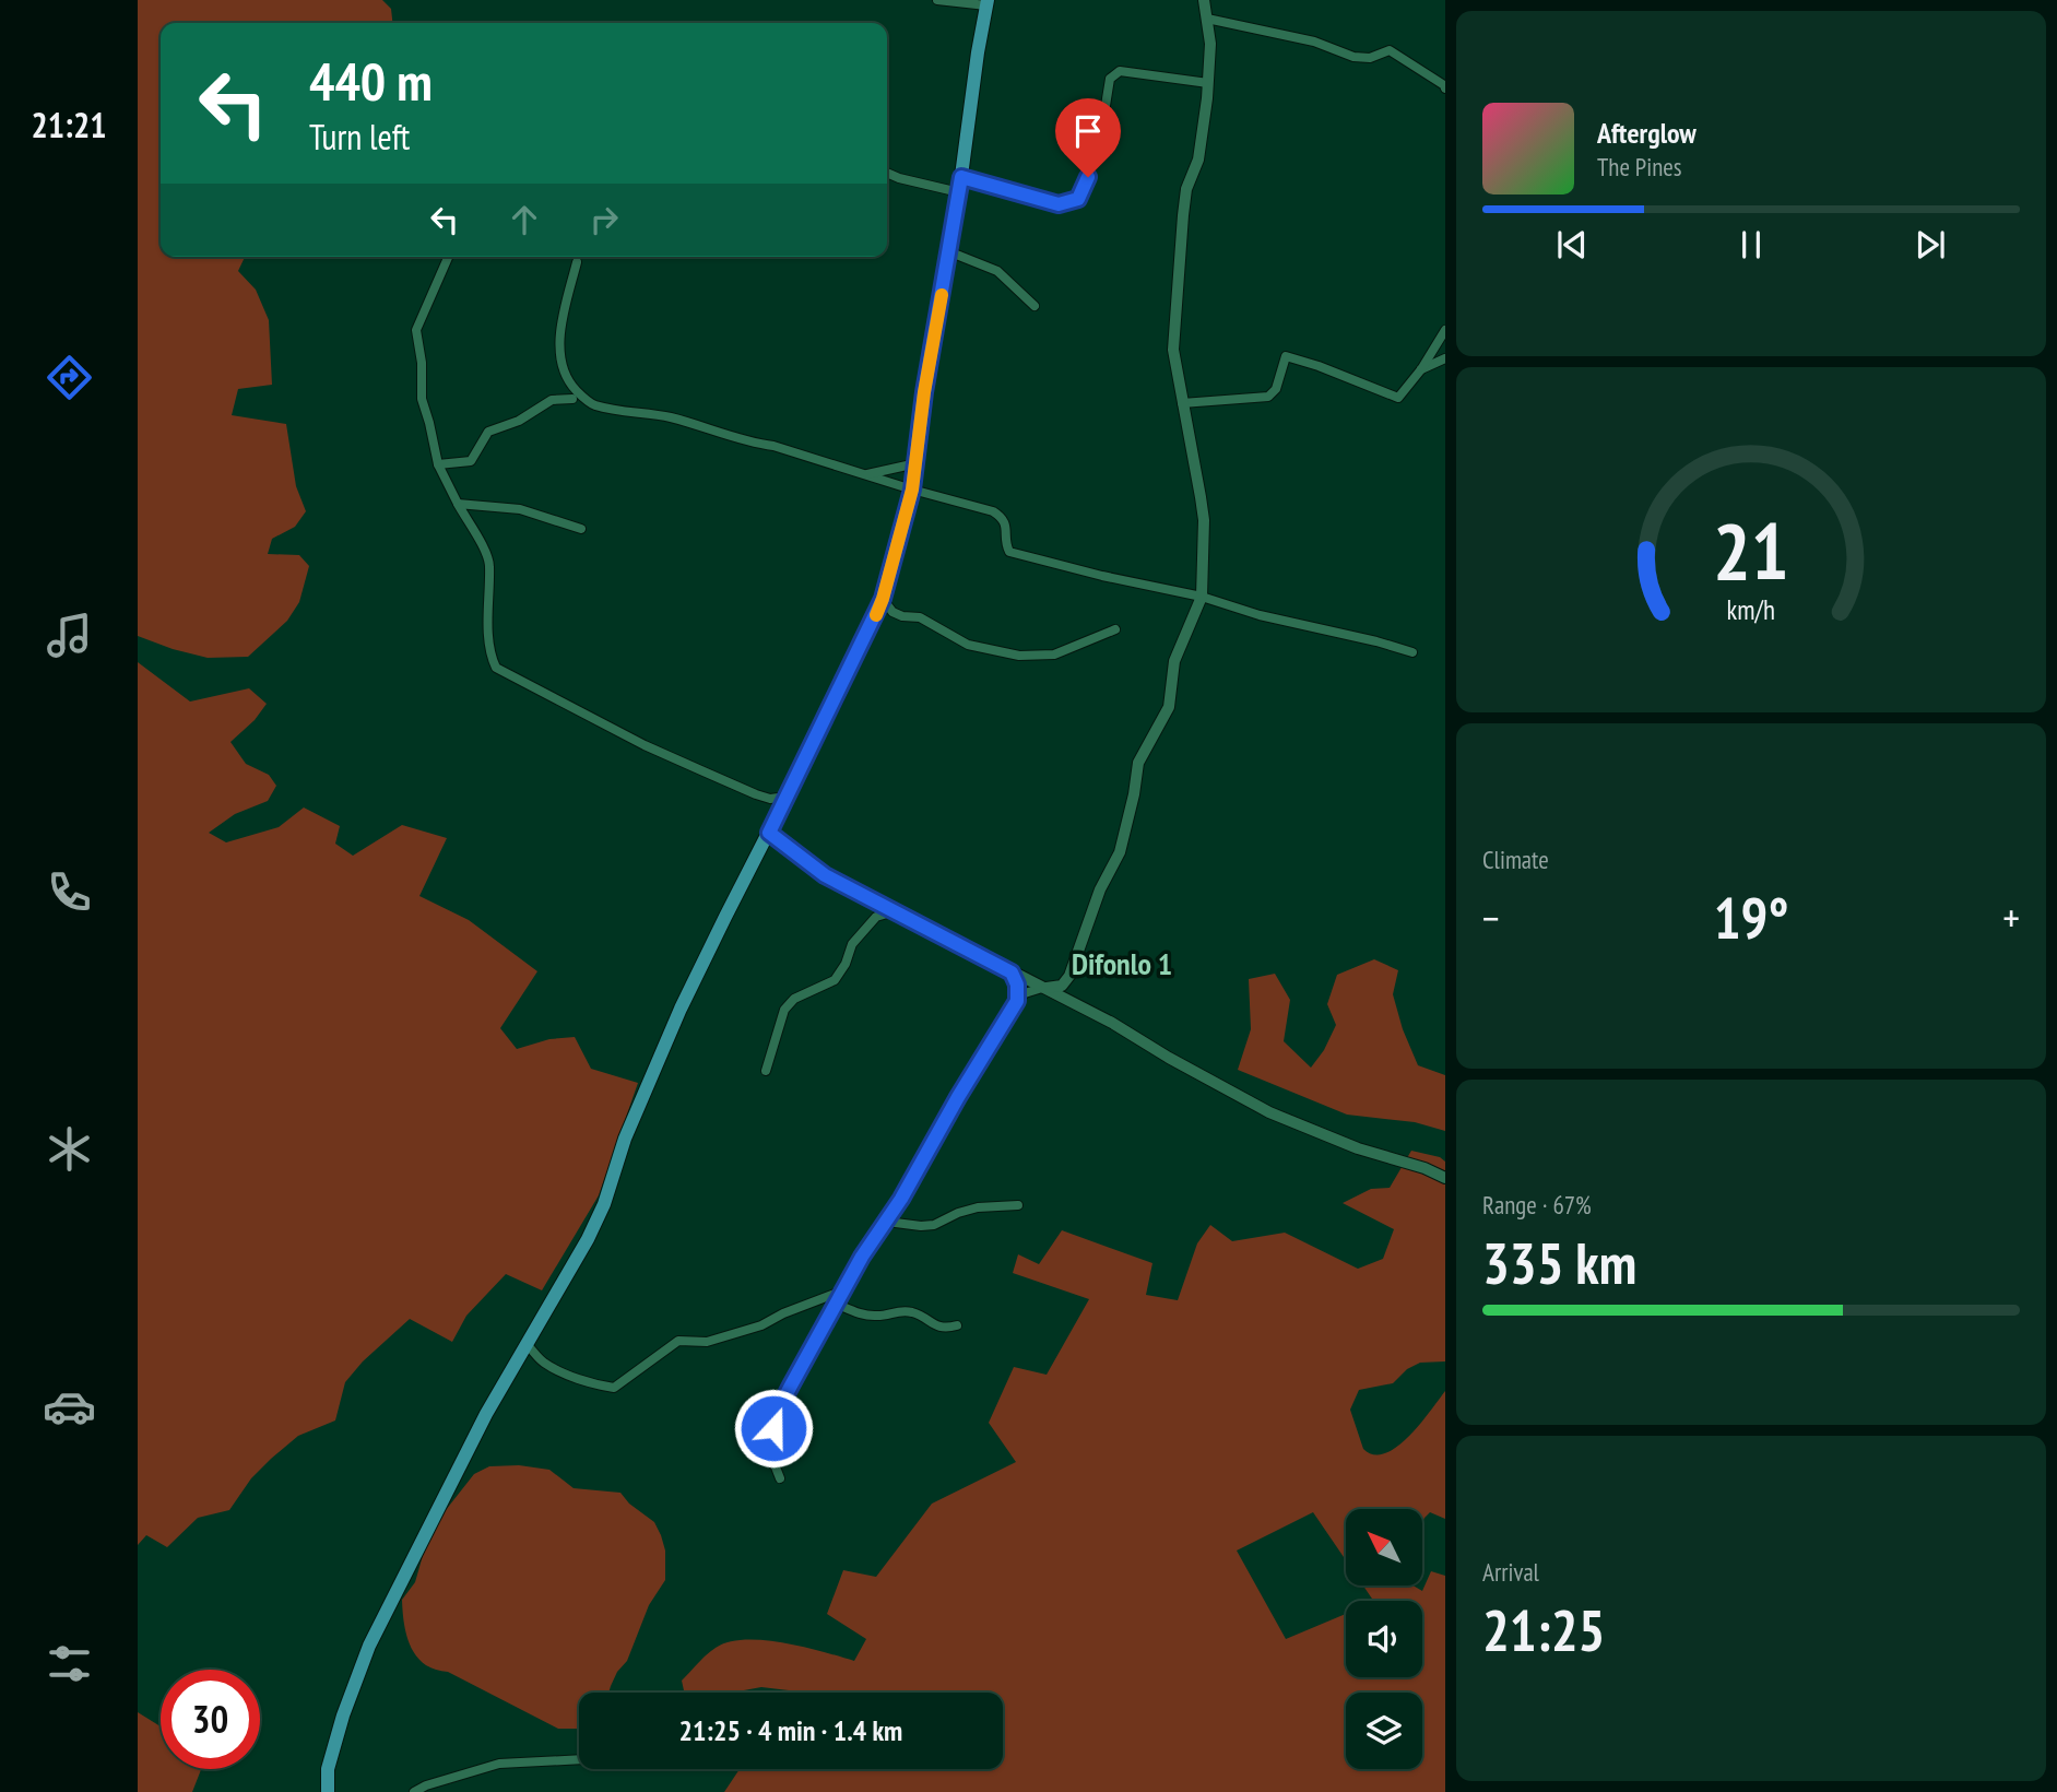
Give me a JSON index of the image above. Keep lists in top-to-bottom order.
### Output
{
  "districts": ["Difonlo 1"],
  "north": "top left",
  "page": {
    "tabs": "21:21",
    "turn": ["440 m", "Turn left"],
    "song": ["Afterglow", "The Pines"],
    "tile": [
      "Climate",
      ["Range · 67%", "335 km"],
      ["Arrival", "21:25"]
    ],
    "heat": ["−", "19°", "+"],
    "limit": "30",
    "trip": "21:25 · 4 min · 1.4 km",
    "gauge": ["21", "km/h"]
  }
}
